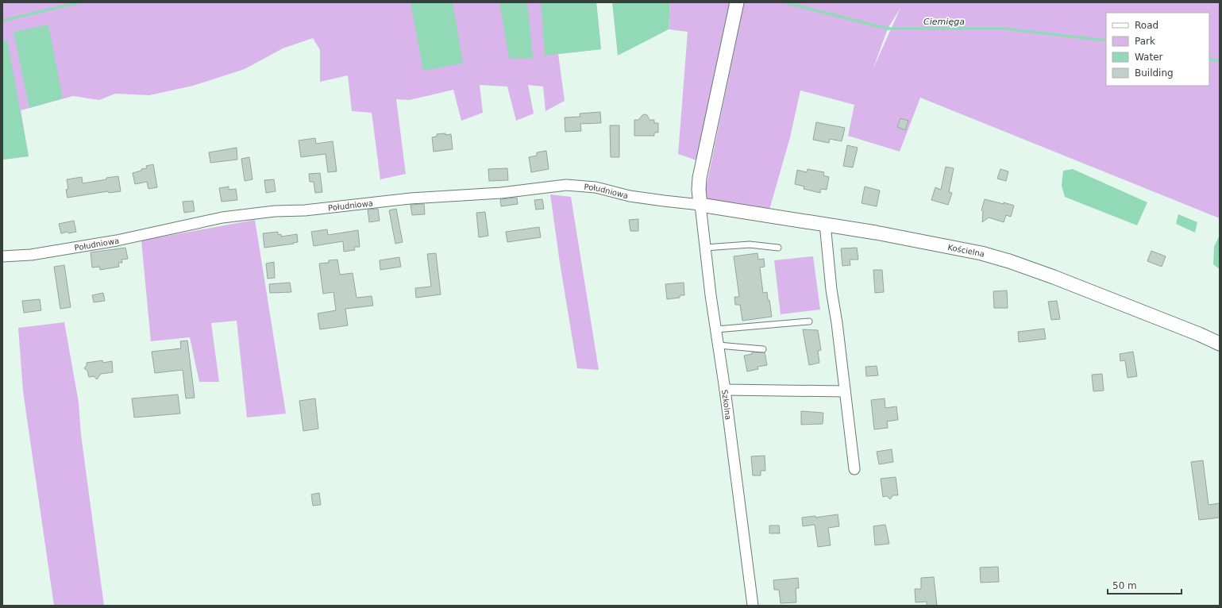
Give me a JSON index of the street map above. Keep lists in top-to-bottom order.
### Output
{
  "streets": {
    "street": ["Południowa", "Kościelna", "Szkolna"]
  },
  "crossings": [
    ["Południowa", "Kościelna"],
    ["Południowa", "Szkolna"],
    ["Kościelna", "Szkolna"]
  ],
  "water": ["Ciemięga"],
  "legend": [
    "Road",
    "Park",
    "Water",
    "Building"
  ],
  "scale_bar": "50 m"
}
